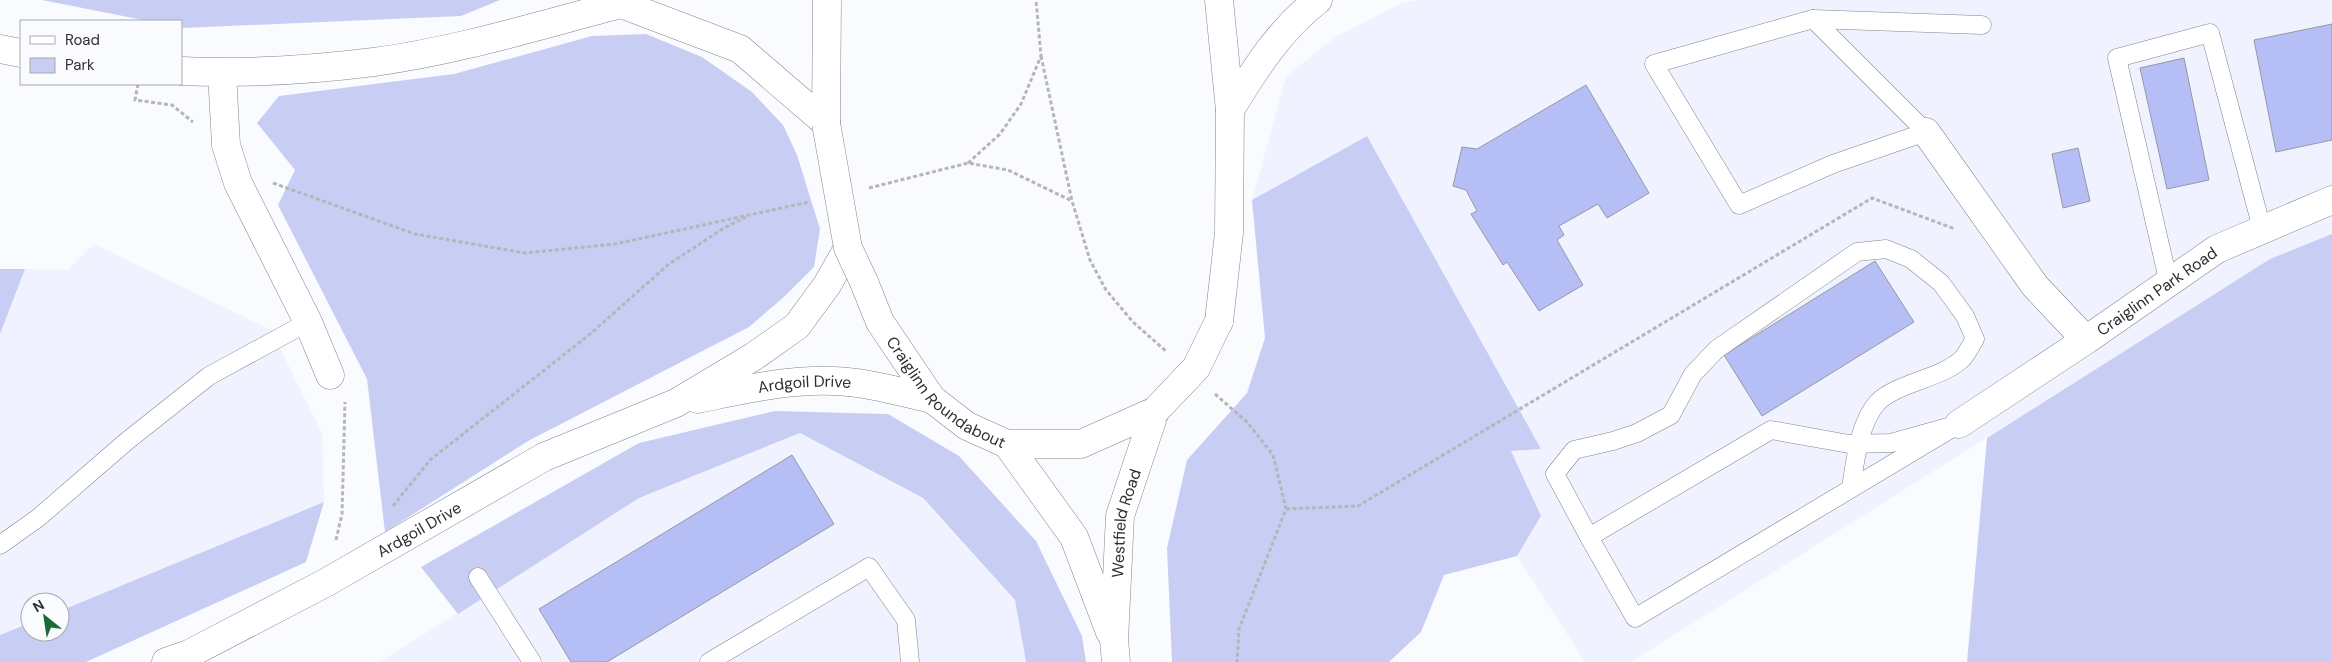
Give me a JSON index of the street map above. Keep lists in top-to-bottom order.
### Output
{
  "streets": {
    "main road": [
      "Craiglinn Park Road",
      "Ardgoil Drive",
      "Craiglinn Roundabout",
      "Westfield Road"
    ]
  },
  "crossings": [
    ["Ardgoil Drive", "Craiglinn Roundabout"],
    ["Craiglinn Roundabout", "Westfield Road"]
  ],
  "legend": ["Road", "Park"],
  "north": "top left"
}
